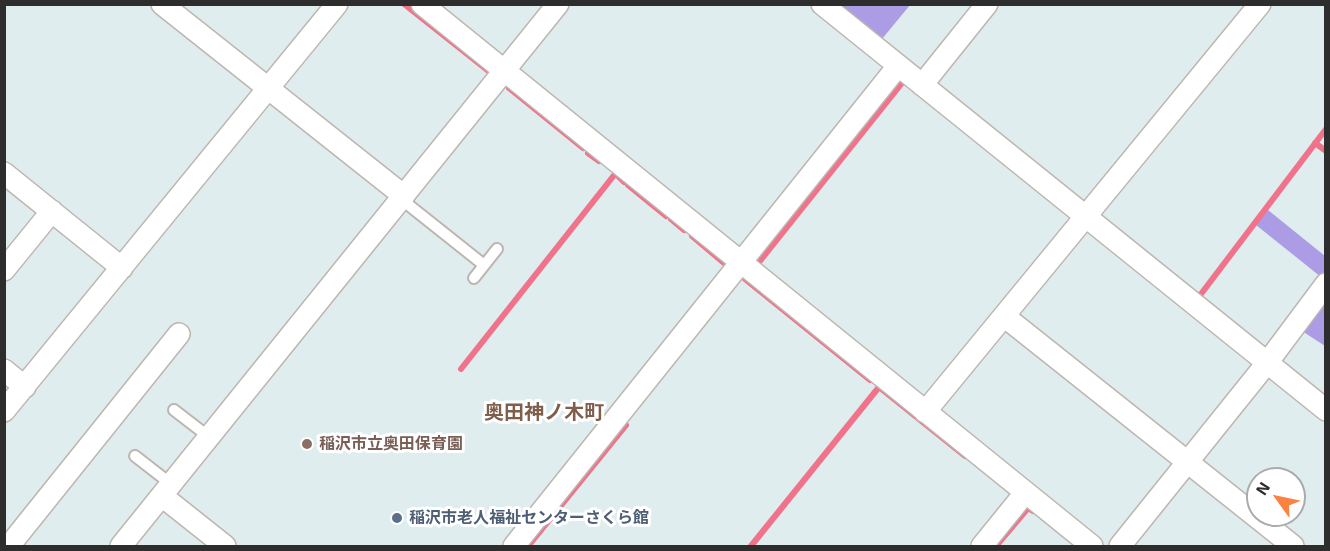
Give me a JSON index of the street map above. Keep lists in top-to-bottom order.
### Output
{
  "districts": ["奥田神ノ木町"],
  "places": ["稲沢市立奥田保育園", "稲沢市老人福祉センターさくら館"],
  "north": "top left"
}
